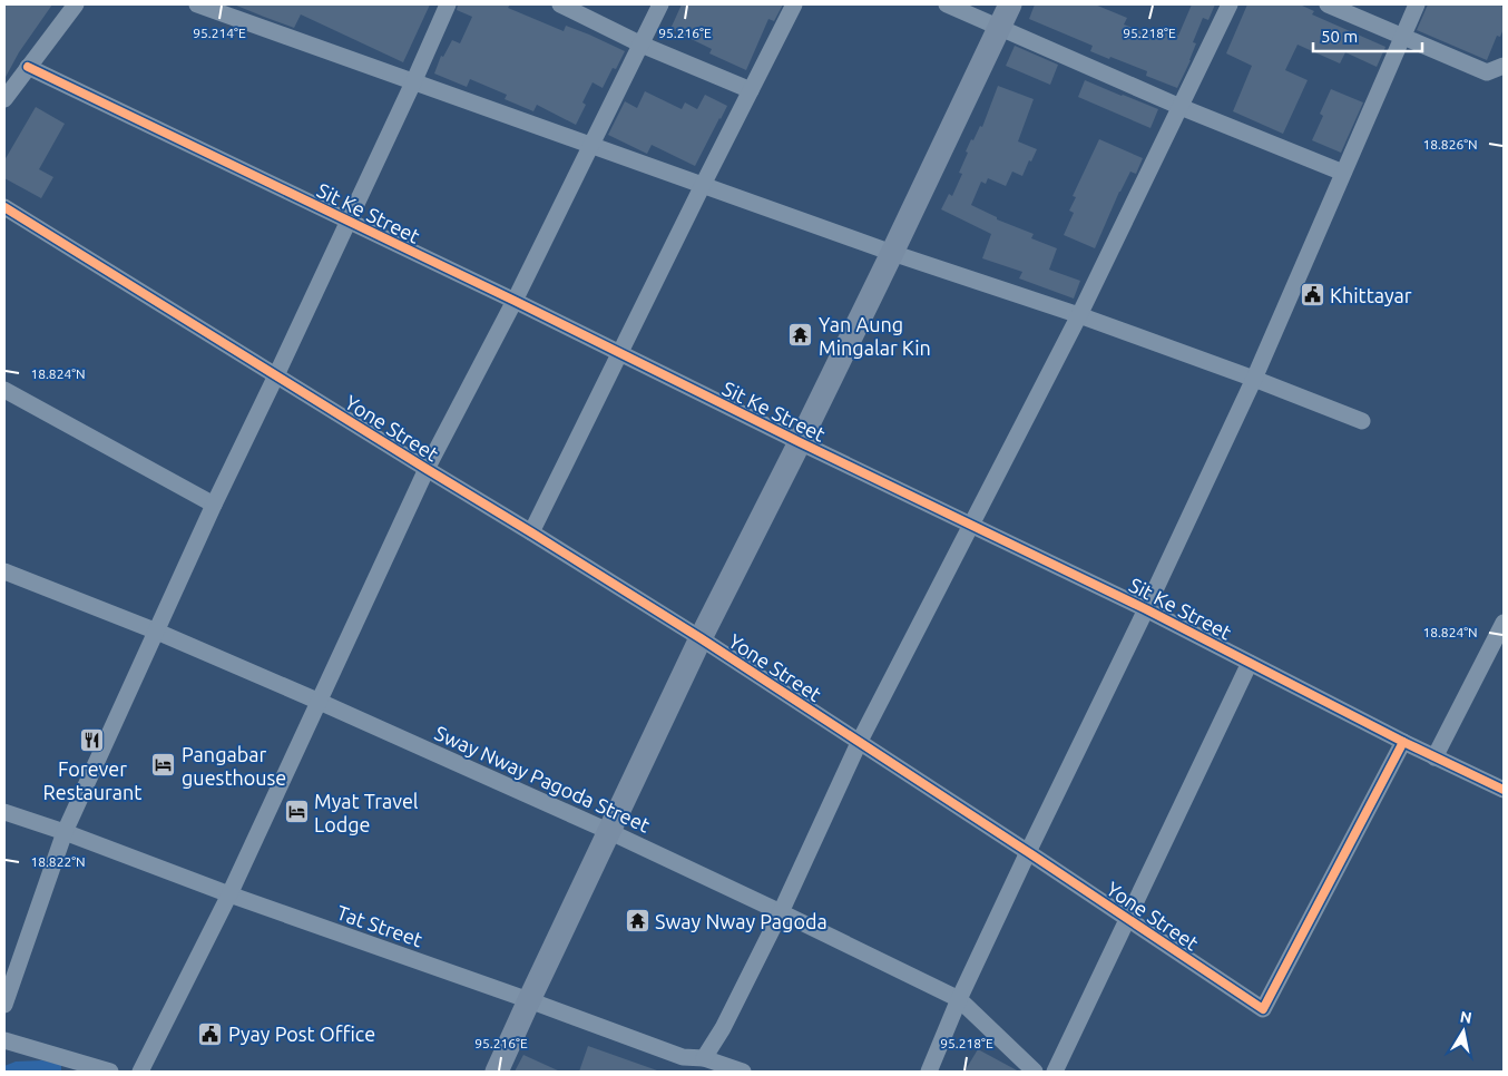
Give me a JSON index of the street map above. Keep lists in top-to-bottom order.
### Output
{
  "streets": {
    "street": [
      "Sit Ke Street",
      "Yone Street",
      "Sway Nway Pagoda Street",
      "Tat Street"
    ]
  },
  "crossings": [
    ["Sit Ke Street", "Yone Street"]
  ],
  "places": {
    "public building": ["Khittayar", "Pyay Post Office"],
    "temple": ["Yan Aung Mingalar Kin", "Sway Nway Pagoda"],
    "restaurant": ["Forever Restaurant"],
    "hotel": ["Pangabar guesthouse", "Myat Travel Lodge"]
  },
  "scale_bar": "50 m",
  "north": "top",
  "coordinates": [
    "95.214°E",
    "95.216°E",
    "95.218°E",
    "18.826°N",
    "18.824°N",
    "18.822°N"
  ]
}
